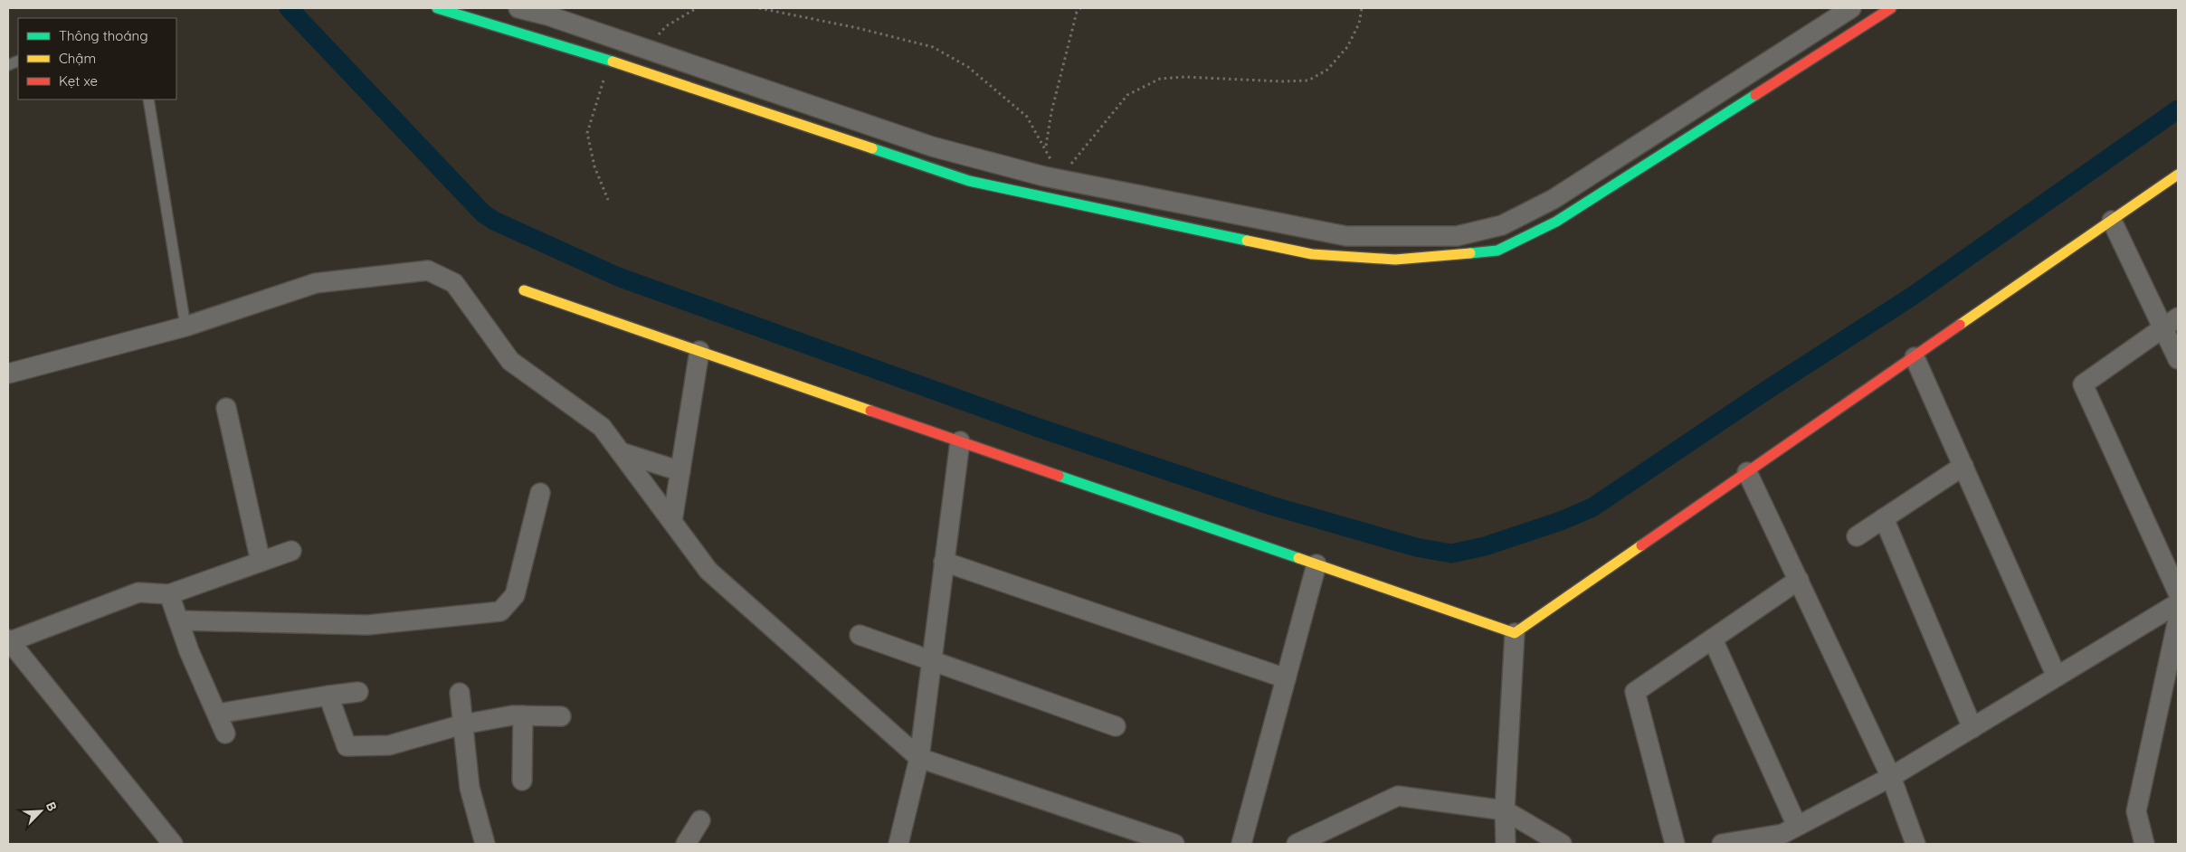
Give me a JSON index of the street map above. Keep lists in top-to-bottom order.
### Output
{
  "legend": ["Thông thoáng", "Chậm", "Kẹt xe"],
  "north": "top right"
}
